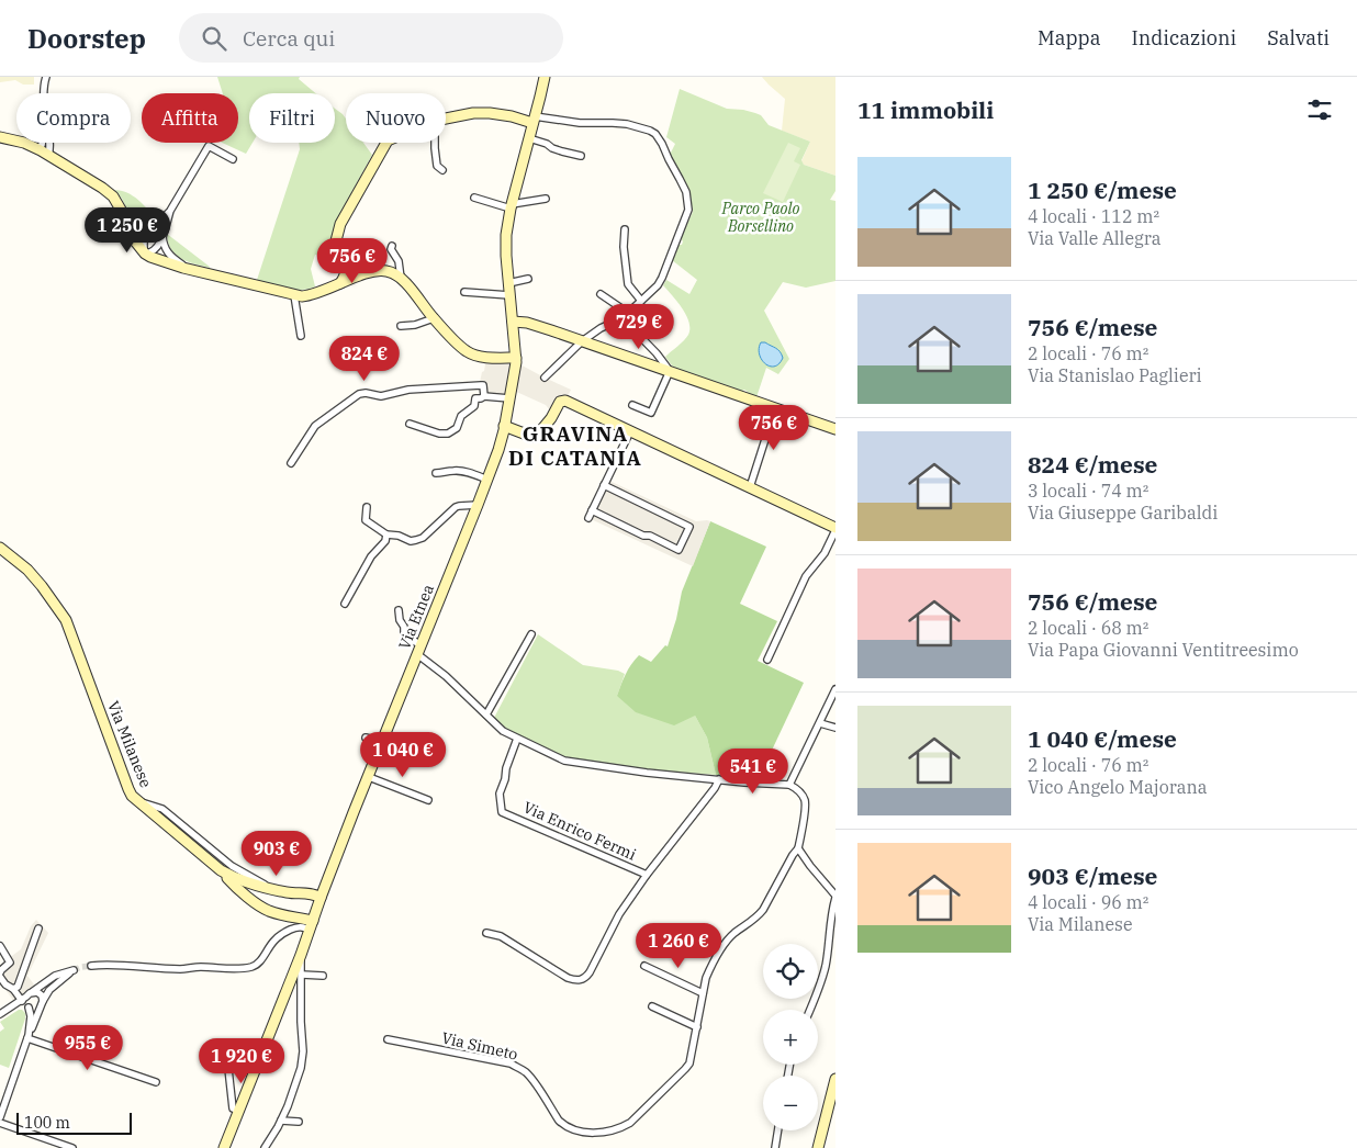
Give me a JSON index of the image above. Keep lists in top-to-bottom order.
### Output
{
  "streets": {
    "main road": ["Via Etnea", "Via Milanese"],
    "street": ["Via Enrico Fermi", "Via Simeto"]
  },
  "crossings": [
    ["Via Etnea", "Via Milanese"]
  ],
  "districts": ["GRAVINA DI CATANIA"],
  "parks": ["Parco Paolo Borsellino"],
  "scale_bar": "100 m",
  "page": {
    "header": "Doorstep",
    "search": "Cerca qui",
    "nav": ["Mappa", "Indicazioni", "Salvati"],
    "heading": "11 immobili",
    "chip": [
      "Compra",
      "Affitta",
      "Filtri",
      "Nuovo"
    ],
    "list": [
      {
        "name": "1 250 €/mese",
        "note": "4 locali · 112 m² · Via Valle Allegra"
      },
      {
        "name": "756 €/mese",
        "note": "2 locali · 76 m² · Via Stanislao Paglieri"
      },
      {
        "name": "824 €/mese",
        "note": "3 locali · 74 m² · Via Giuseppe Garibaldi"
      },
      {
        "name": "756 €/mese",
        "note": "2 locali · 68 m² · Via Papa Giovanni Ventitreesimo"
      },
      {
        "name": "1 040 €/mese",
        "note": "2 locali · 76 m² · Vico Angelo Majorana"
      },
      {
        "name": "903 €/mese",
        "note": "4 locali · 96 m² · Via Milanese"
      }
    ],
    "price": [
      "1 250 €",
      "756 €",
      "729 €",
      "824 €",
      "756 €",
      "1 040 €",
      "541 €",
      "903 €",
      "1 260 €",
      "955 €",
      "1 920 €"
    ],
    "map_buttons": ["+", "−"],
    "scale": "100 m"
  }
}
